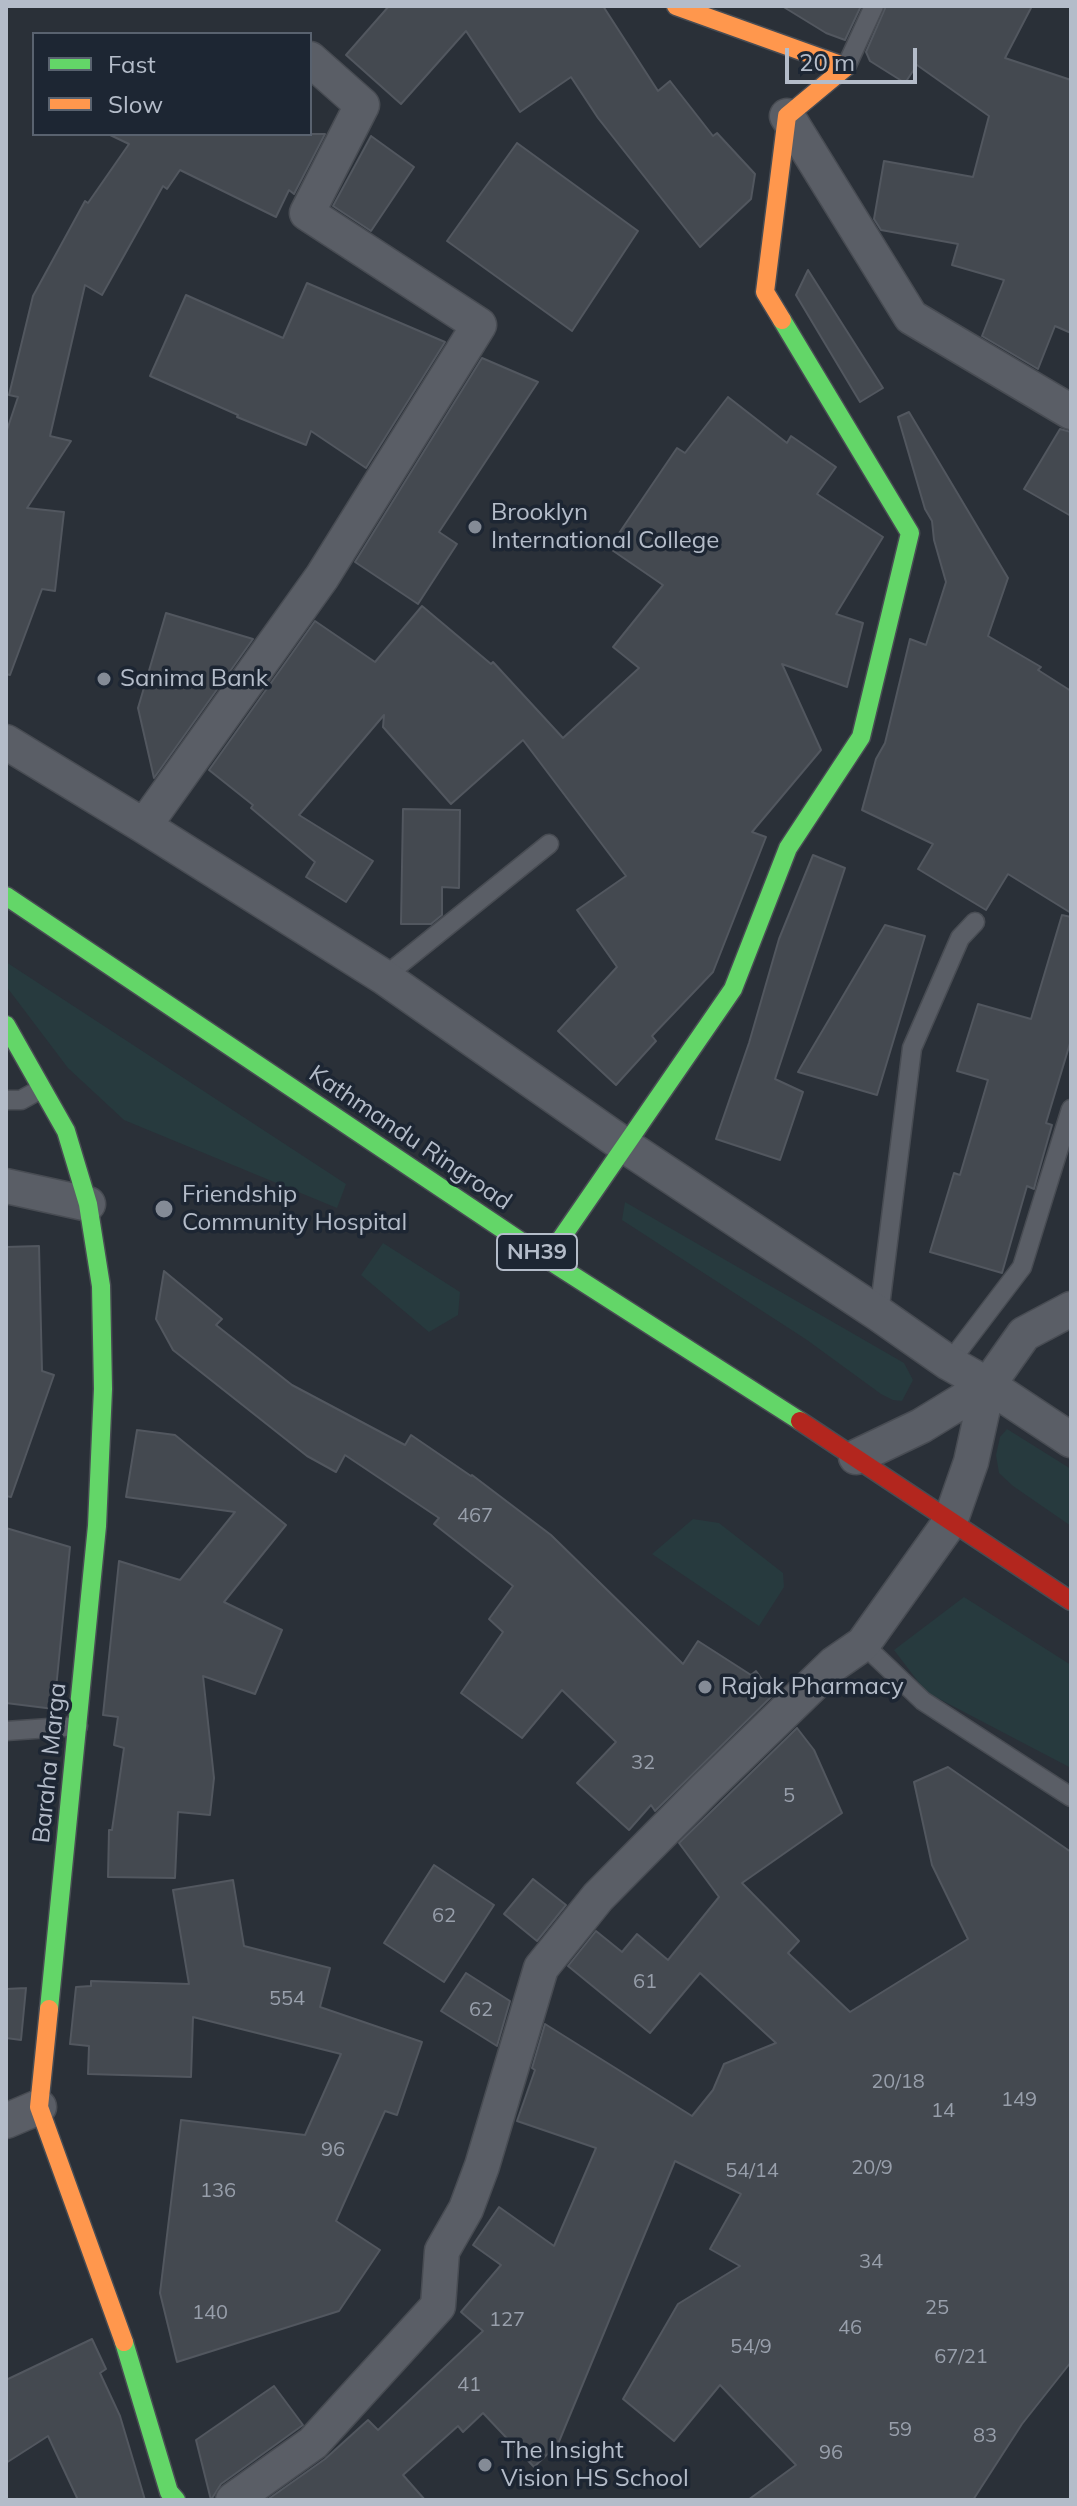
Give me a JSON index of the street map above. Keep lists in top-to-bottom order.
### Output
{
  "streets": {
    "main road": ["Kathmandu Ringroad", "NH39", "Baraha Marga"]
  },
  "places": [
    "Brooklyn International College",
    "Sanima Bank",
    "Friendship Community Hospital",
    "Rajak Pharmacy",
    "The Insight Vision HS School"
  ],
  "house_numbers": [
    "467",
    "32",
    "5",
    "62",
    "61",
    "554",
    "62",
    "20/18",
    "149",
    "14",
    "96",
    "20/9",
    "54/14",
    "136",
    "34",
    "25",
    "140",
    "127",
    "46",
    "54/9",
    "67/21",
    "41",
    "59",
    "83",
    "96"
  ],
  "legend": ["Fast", "Slow"],
  "scale_bar": "20 m"
}
